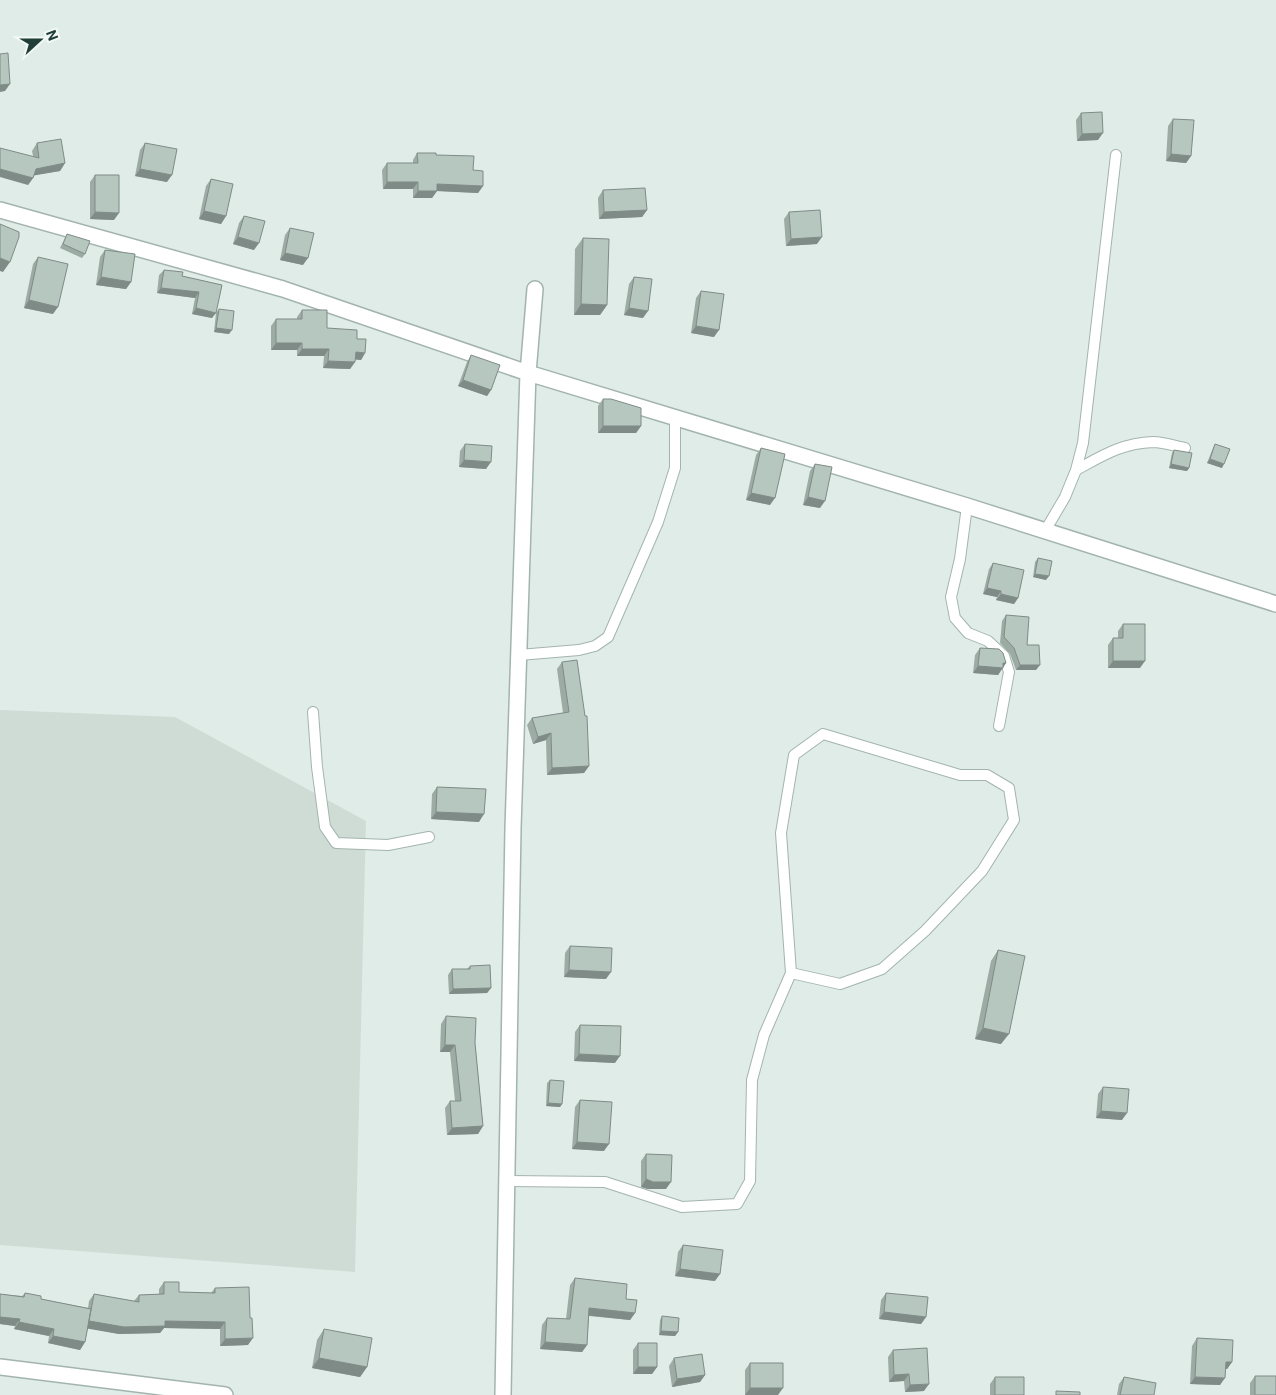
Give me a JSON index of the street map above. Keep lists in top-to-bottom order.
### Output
{
  "north": "right"
}
